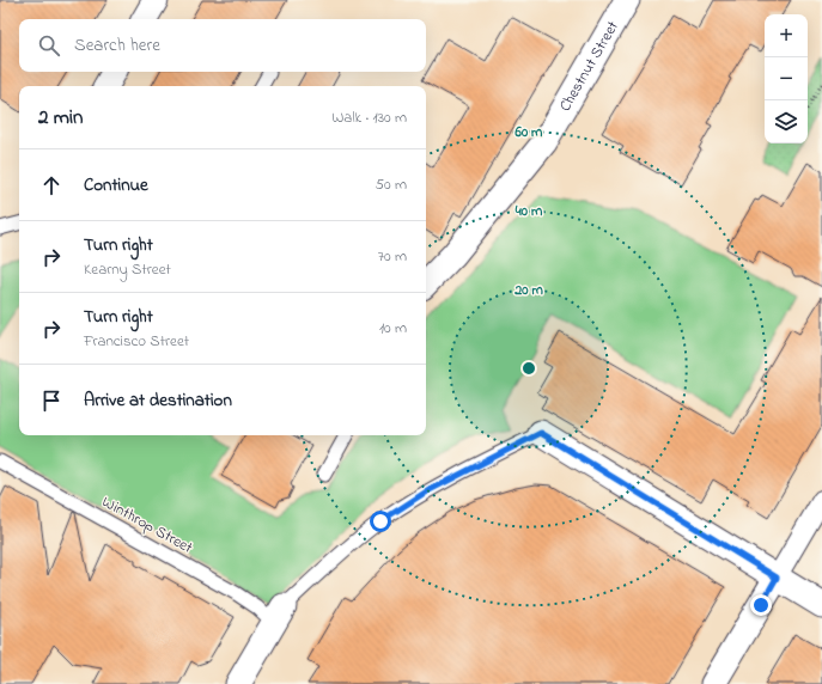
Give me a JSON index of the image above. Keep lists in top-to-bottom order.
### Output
{
  "streets": {
    "street": ["Chestnut Street"],
    "lane": ["Winthrop Street"]
  },
  "page": {
    "map_buttons": ["+", "−"],
    "search": "Search here",
    "heading": ["2 min", "Walk · 130 m"],
    "list": [
      ["Continue", "50 m"],
      ["Turn right", "Kearny Street", "70 m"],
      ["Turn right", "Francisco Street", "10 m"],
      "Arrive at destination"
    ]
  },
  "rings": ["60 m", "40 m", "20 m"]
}
